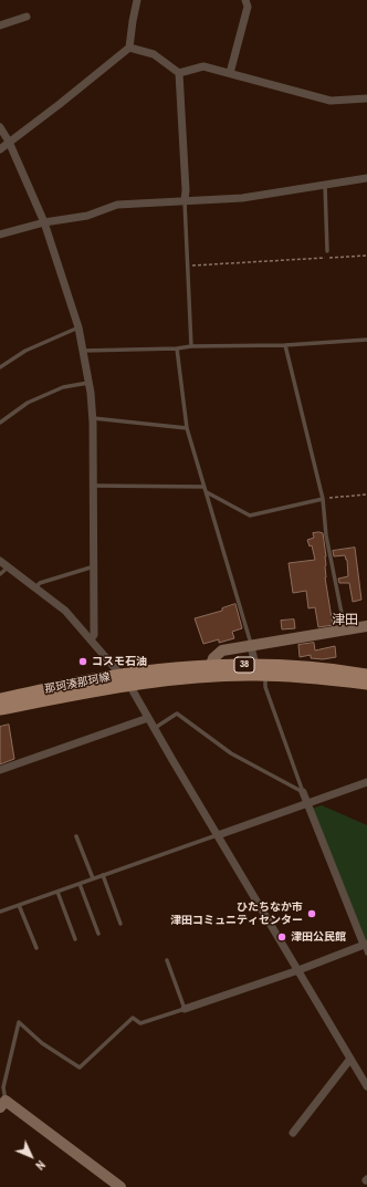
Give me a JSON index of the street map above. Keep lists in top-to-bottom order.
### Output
{
  "streets": {
    "main road": ["38", "那珂湊那珂線"]
  },
  "districts": ["津田"],
  "places": ["コスモ石油", "ひたちなか市 津田コミュニティセンター", "津田公民館"],
  "north": "bottom right"
}
